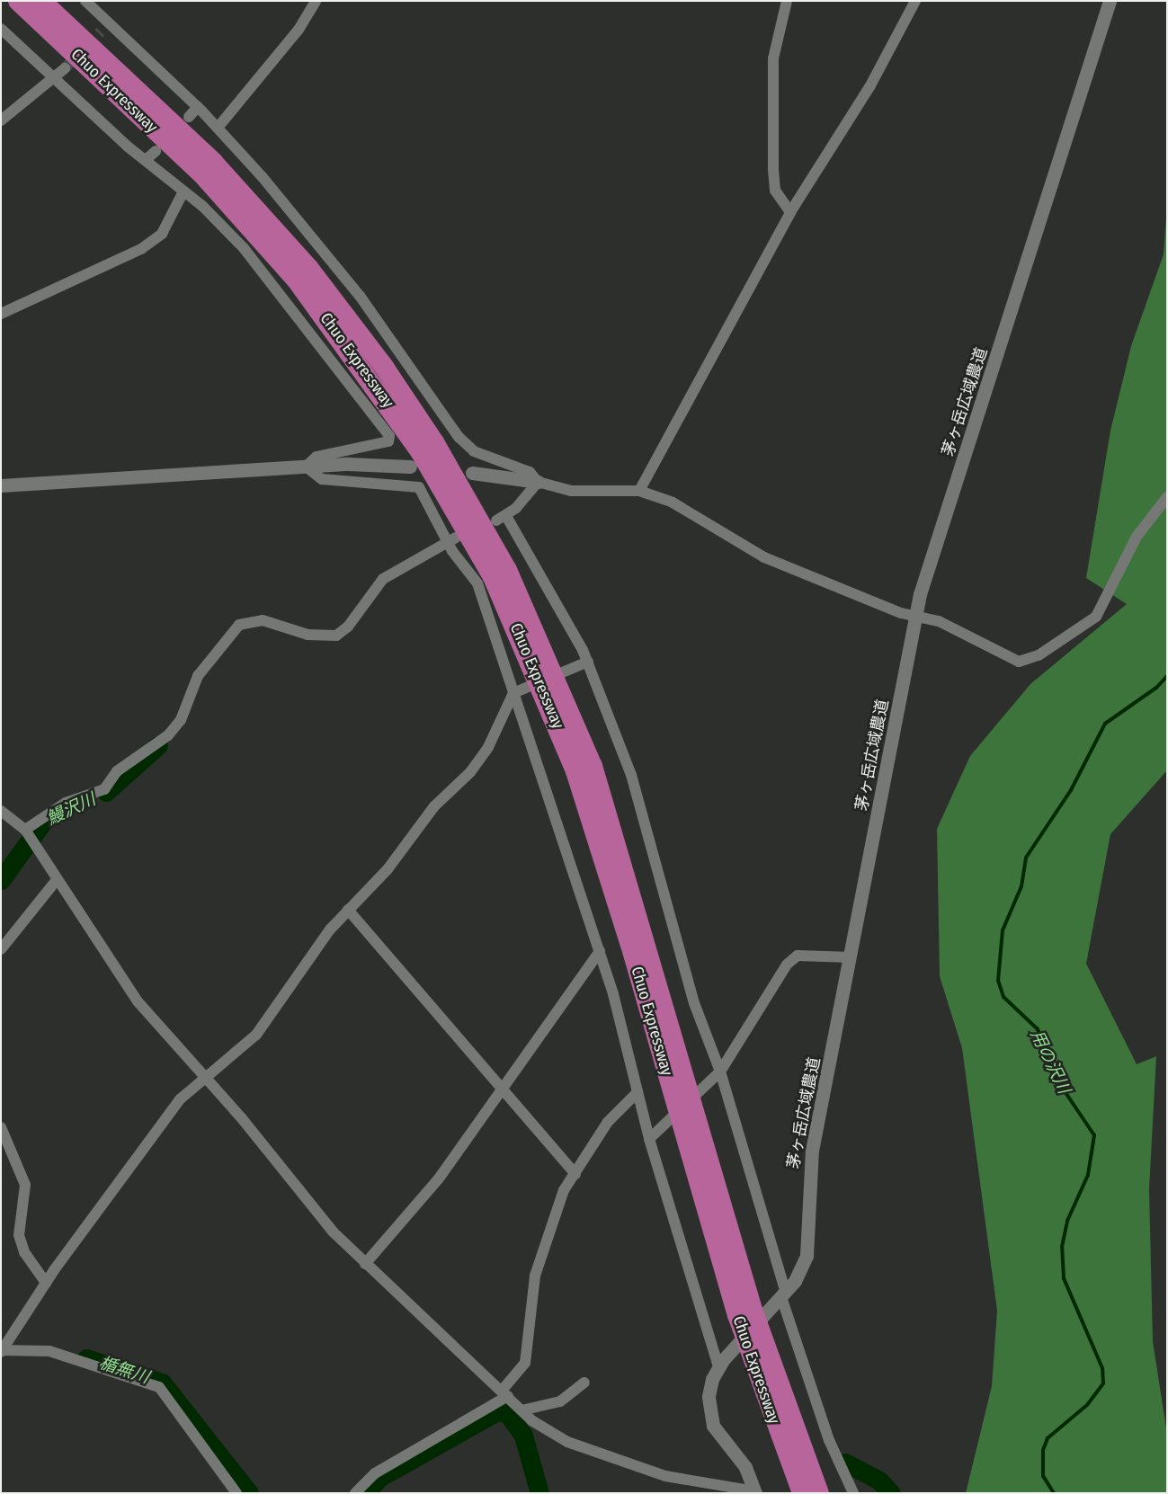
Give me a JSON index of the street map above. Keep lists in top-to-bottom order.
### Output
{
  "streets": {
    "highway": ["Chuo Expressway"],
    "street": ["茅ヶ岳広域農道"]
  },
  "water": ["鰻沢川", "用の沢川", "楯無川"]
}
